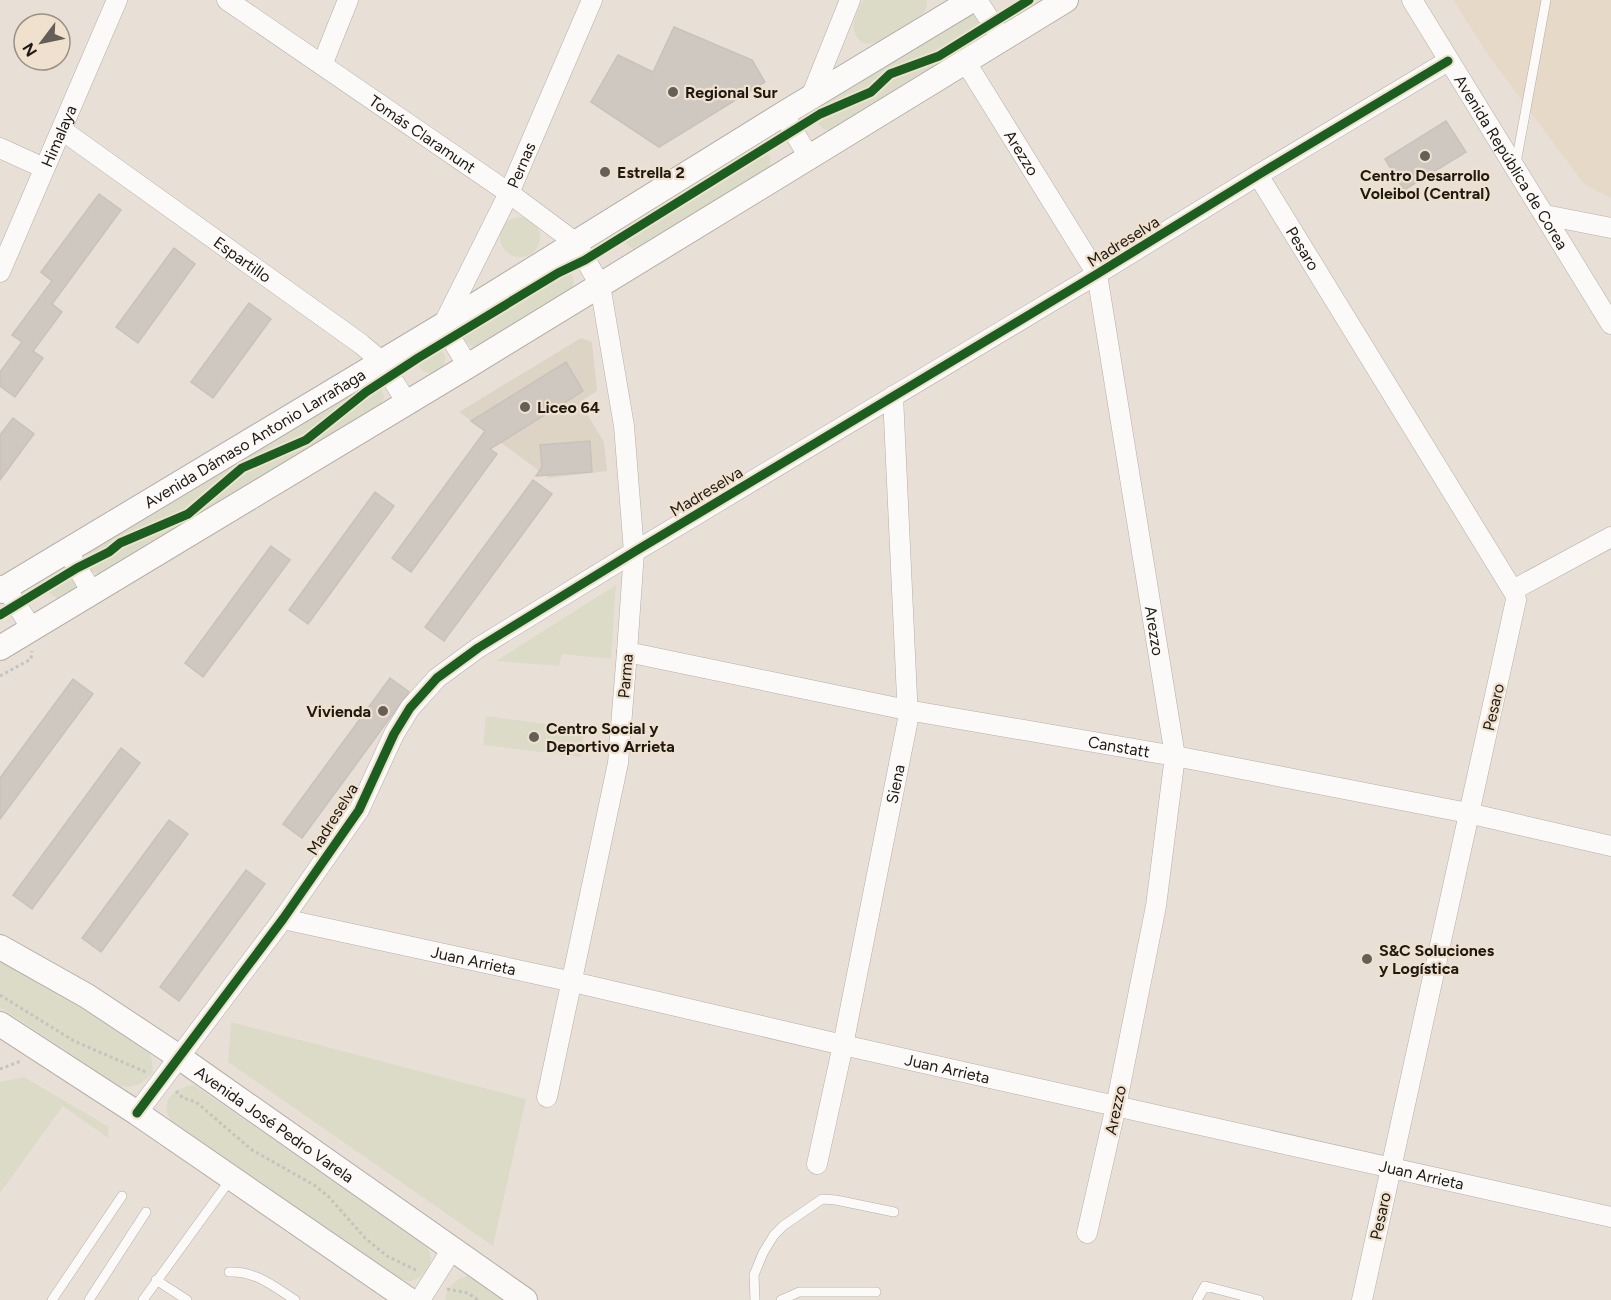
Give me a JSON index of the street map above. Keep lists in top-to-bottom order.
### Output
{
  "streets": {
    "street": [
      "Tomás Claramunt",
      "Himalaya",
      "Arezzo",
      "Avenida República de Corea",
      "Pernas",
      "Madreselva",
      "Pesaro",
      "Espartillo",
      "Avenida Dámaso Antonio Larrañaga",
      "Parma",
      "Canstatt",
      "Siena",
      "Juan Arrieta",
      "Avenida José Pedro Varela"
    ]
  },
  "crossings": [
    ["Tomás Claramunt", "Pernas"],
    ["Tomás Claramunt", "Avenida Dámaso Antonio Larrañaga"],
    ["Tomás Claramunt", "Parma"],
    ["Himalaya", "Espartillo"],
    ["Arezzo", "Madreselva"],
    ["Arezzo", "Canstatt"],
    ["Arezzo", "Juan Arrieta"],
    ["Avenida República de Corea", "Madreselva"],
    ["Pernas", "Avenida Dámaso Antonio Larrañaga"],
    ["Madreselva", "Pesaro"],
    ["Madreselva", "Parma"],
    ["Madreselva", "Siena"],
    ["Madreselva", "Juan Arrieta"],
    ["Madreselva", "Avenida José Pedro Varela"],
    ["Pesaro", "Canstatt"],
    ["Pesaro", "Juan Arrieta"],
    ["Espartillo", "Avenida Dámaso Antonio Larrañaga"],
    ["Parma", "Canstatt"],
    ["Parma", "Juan Arrieta"],
    ["Canstatt", "Siena"],
    ["Siena", "Juan Arrieta"]
  ],
  "places": [
    "Regional Sur",
    "Centro Desarrollo Voleibol (Central)",
    "Estrella 2",
    "Liceo 64",
    "Vivienda",
    "Centro Social y Deportivo Arrieta",
    "S&C Soluciones y Logística"
  ],
  "north": "bottom left"
}
